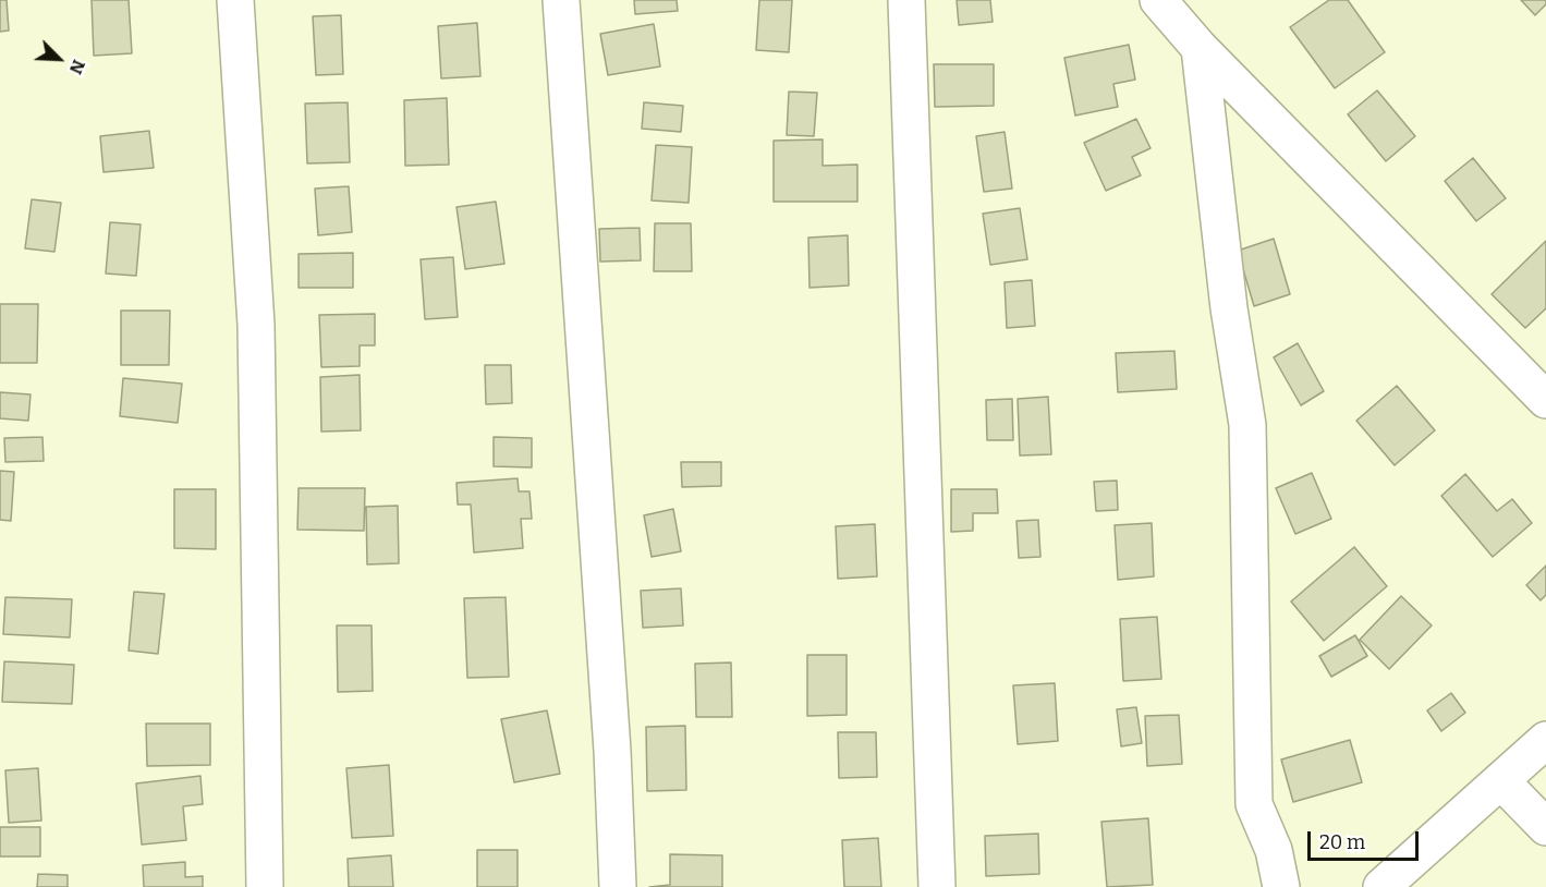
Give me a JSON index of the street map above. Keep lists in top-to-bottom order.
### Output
{
  "scale_bar": "20 m",
  "north": "bottom right"
}
